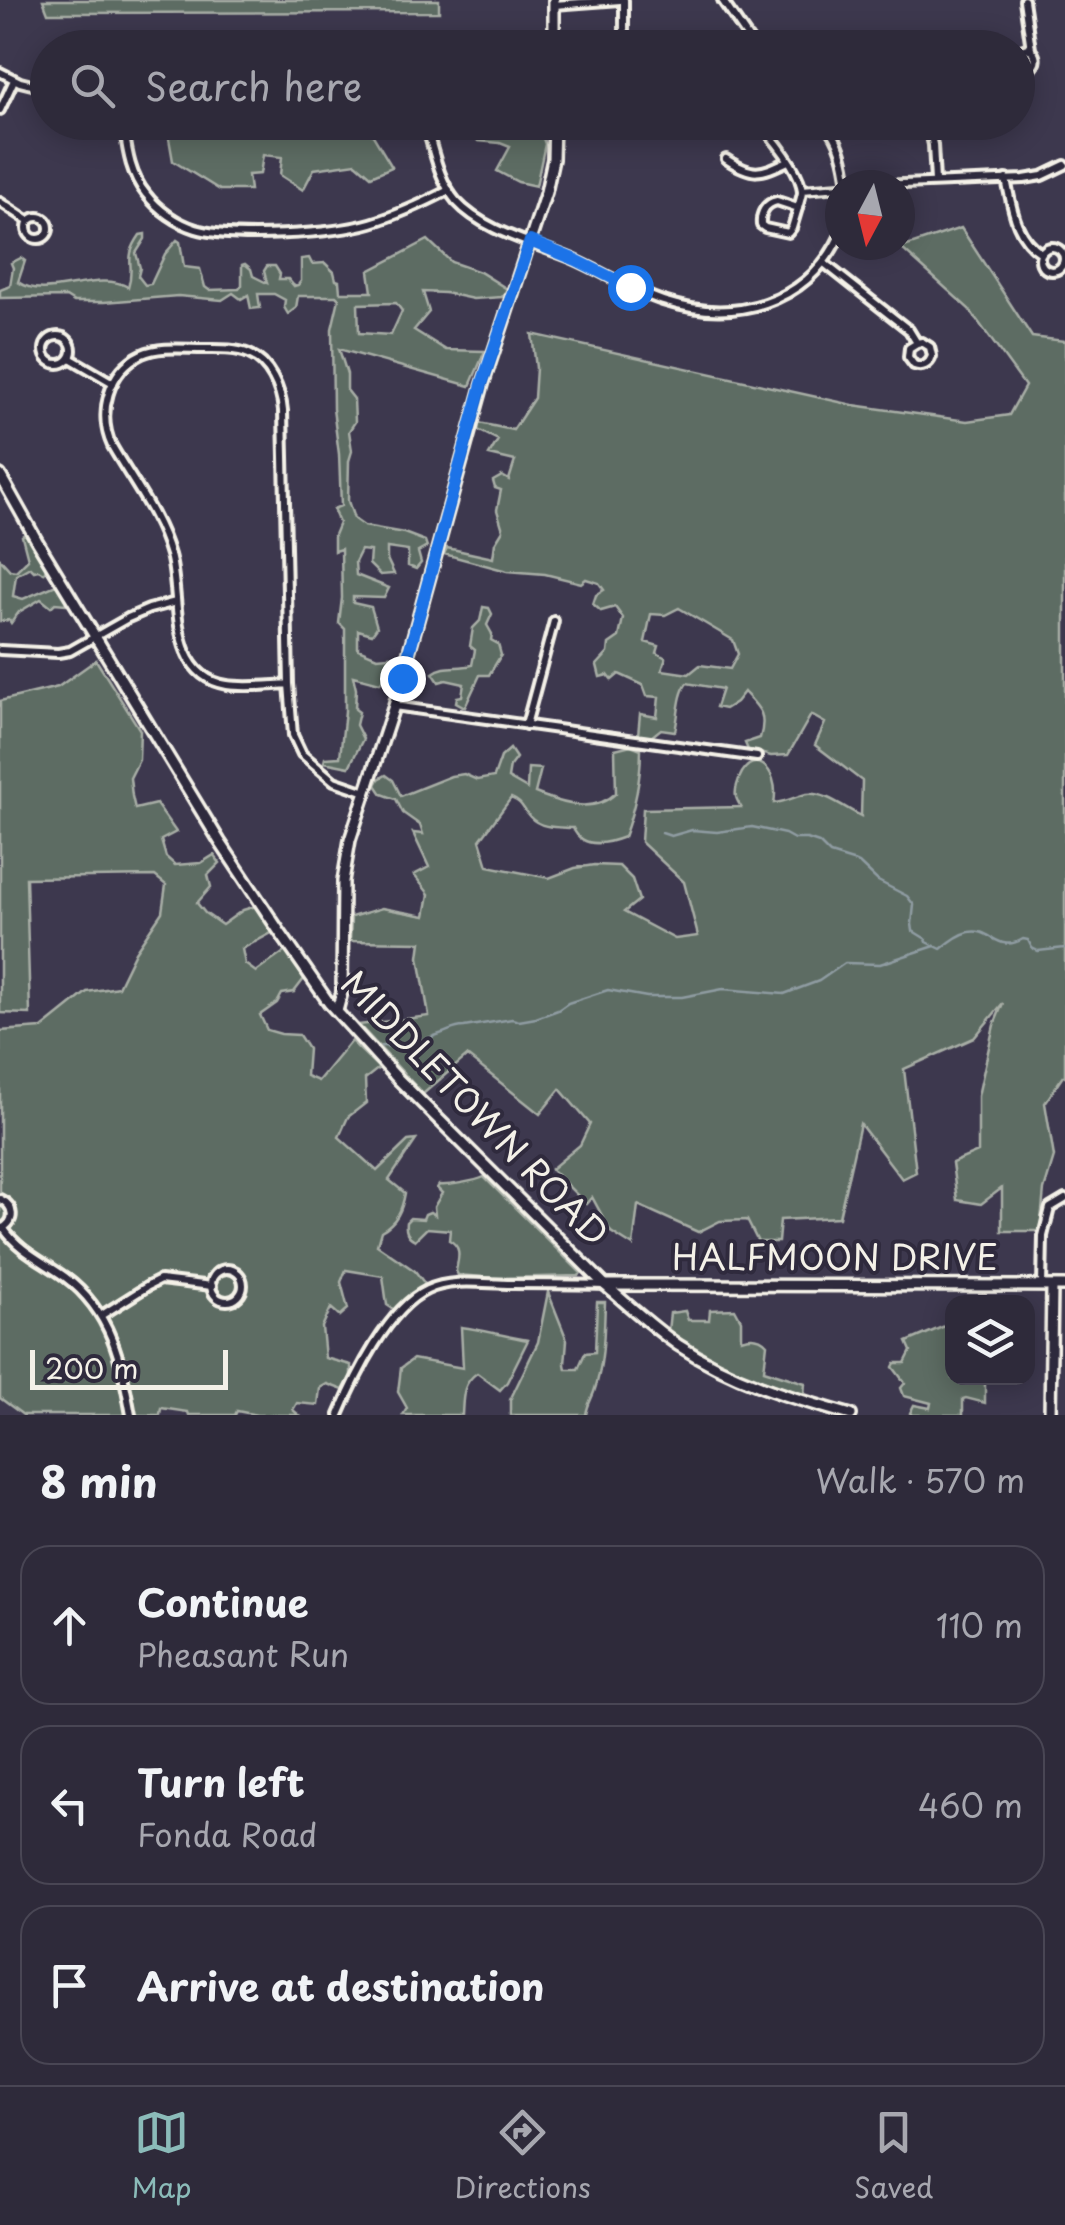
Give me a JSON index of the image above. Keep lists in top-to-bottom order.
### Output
{
  "streets": {
    "street": ["MIDDLETOWN ROAD", "HALFMOON DRIVE"]
  },
  "crossings": [
    ["MIDDLETOWN ROAD", "HALFMOON DRIVE"]
  ],
  "scale_bar": "200 m",
  "north": "bottom",
  "page": {
    "search": "Search here",
    "scale": "200 m",
    "heading": ["8 min", "Walk · 570 m"],
    "list": [
      ["Continue", "Pheasant Run", "110 m"],
      ["Turn left", "Fonda Road", "460 m"],
      "Arrive at destination"
    ],
    "nav": ["Map", "Directions", "Saved"]
  }
}
